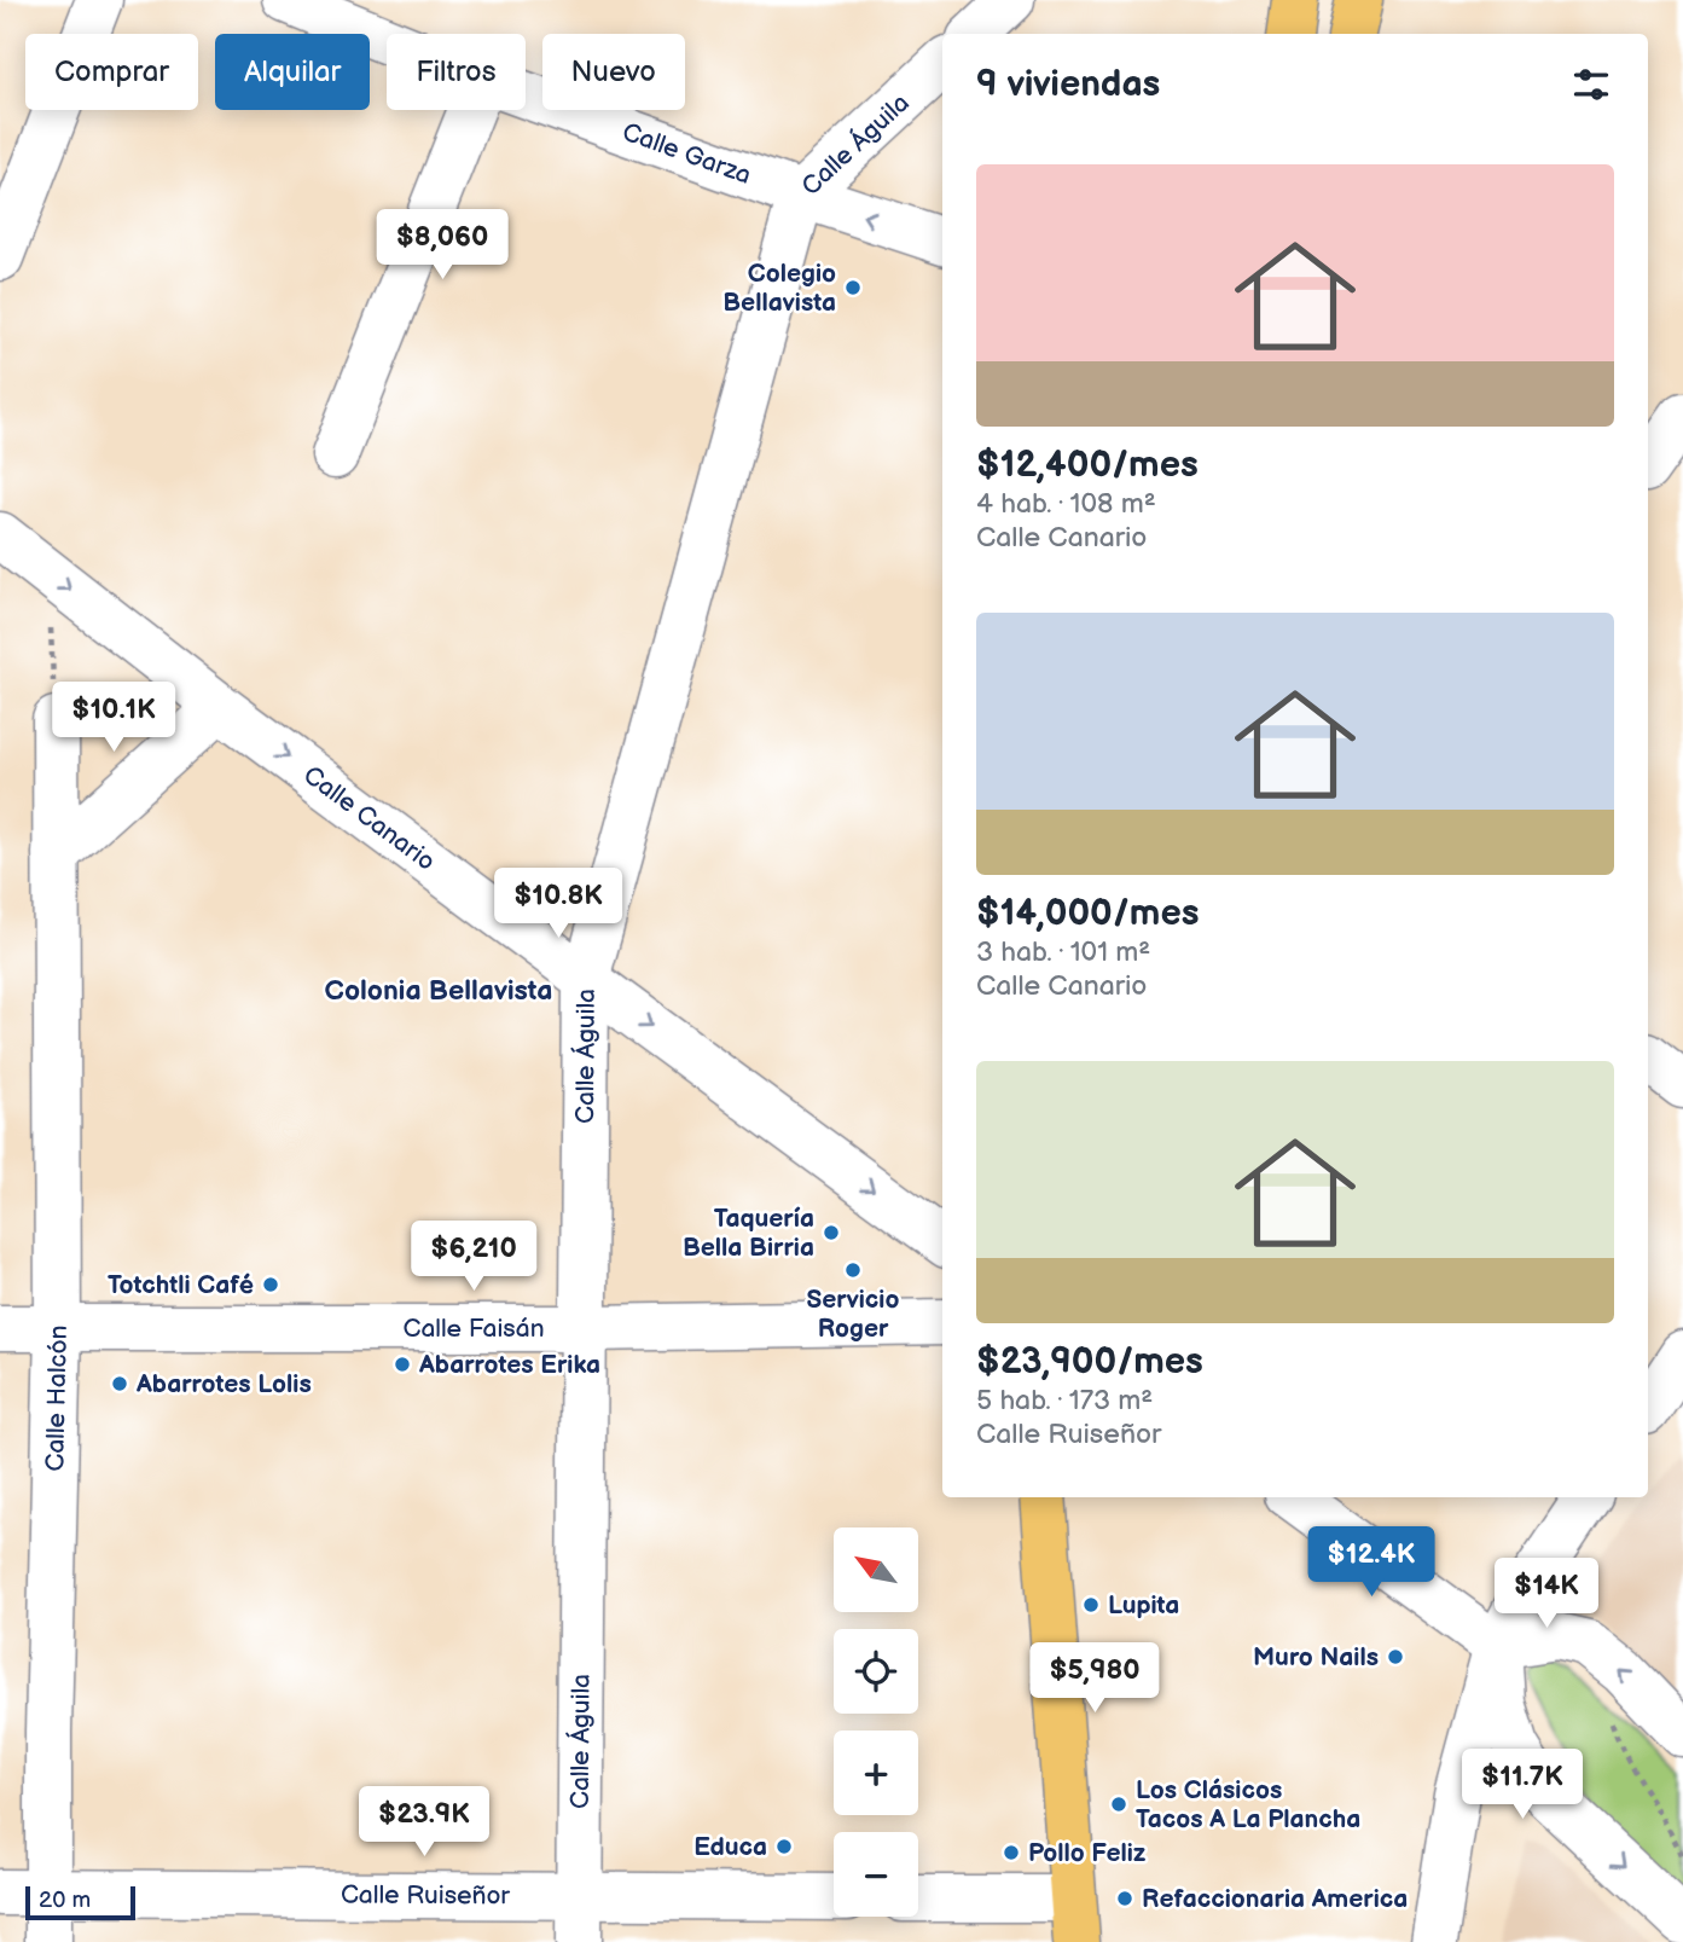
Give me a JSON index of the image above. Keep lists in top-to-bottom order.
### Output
{
  "streets": {
    "street": [
      "Calle Águila",
      "Calle Garza",
      "Calle Canario",
      "Calle Faisán",
      "Calle Halcón",
      "Calle Ruiseñor"
    ]
  },
  "crossings": [
    ["Calle Águila", "Calle Garza"],
    ["Calle Águila", "Calle Canario"],
    ["Calle Águila", "Calle Faisán"],
    ["Calle Águila", "Calle Ruiseñor"],
    ["Calle Faisán", "Calle Halcón"],
    ["Calle Halcón", "Calle Ruiseñor"]
  ],
  "one_way": ["Calle Canario"],
  "districts": ["Colonia Bellavista"],
  "places": [
    "Colegio Bellavista",
    "Taquería Bella Birria",
    "Servicio Roger",
    "Totchtli Café",
    "Abarrotes Erika",
    "Abarrotes Lolis",
    "Lupita",
    "Muro Nails",
    "Los Clásicos Tacos A La Plancha",
    "Educa",
    "Pollo Feliz",
    "Refaccionaria America"
  ],
  "scale_bar": "20 m",
  "north": "top left",
  "page": {
    "chip": [
      "Comprar",
      "Alquilar",
      "Filtros",
      "Nuevo"
    ],
    "heading": "9 viviendas",
    "list": [
      {
        "name": "$12,400/mes",
        "note": "4 hab. · 108 m² · Calle Canario"
      },
      {
        "name": "$14,000/mes",
        "note": "3 hab. · 101 m² · Calle Canario"
      },
      {
        "name": "$23,900/mes",
        "note": "5 hab. · 173 m² · Calle Ruiseñor"
      }
    ],
    "price": [
      "$8,060",
      "$10.1K",
      "$10.8K",
      "$6,210",
      "$12.4K",
      "$14K",
      "$5,980",
      "$11.7K",
      "$23.9K"
    ],
    "map_buttons": ["+", "−"],
    "scale": "20 m"
  }
}
